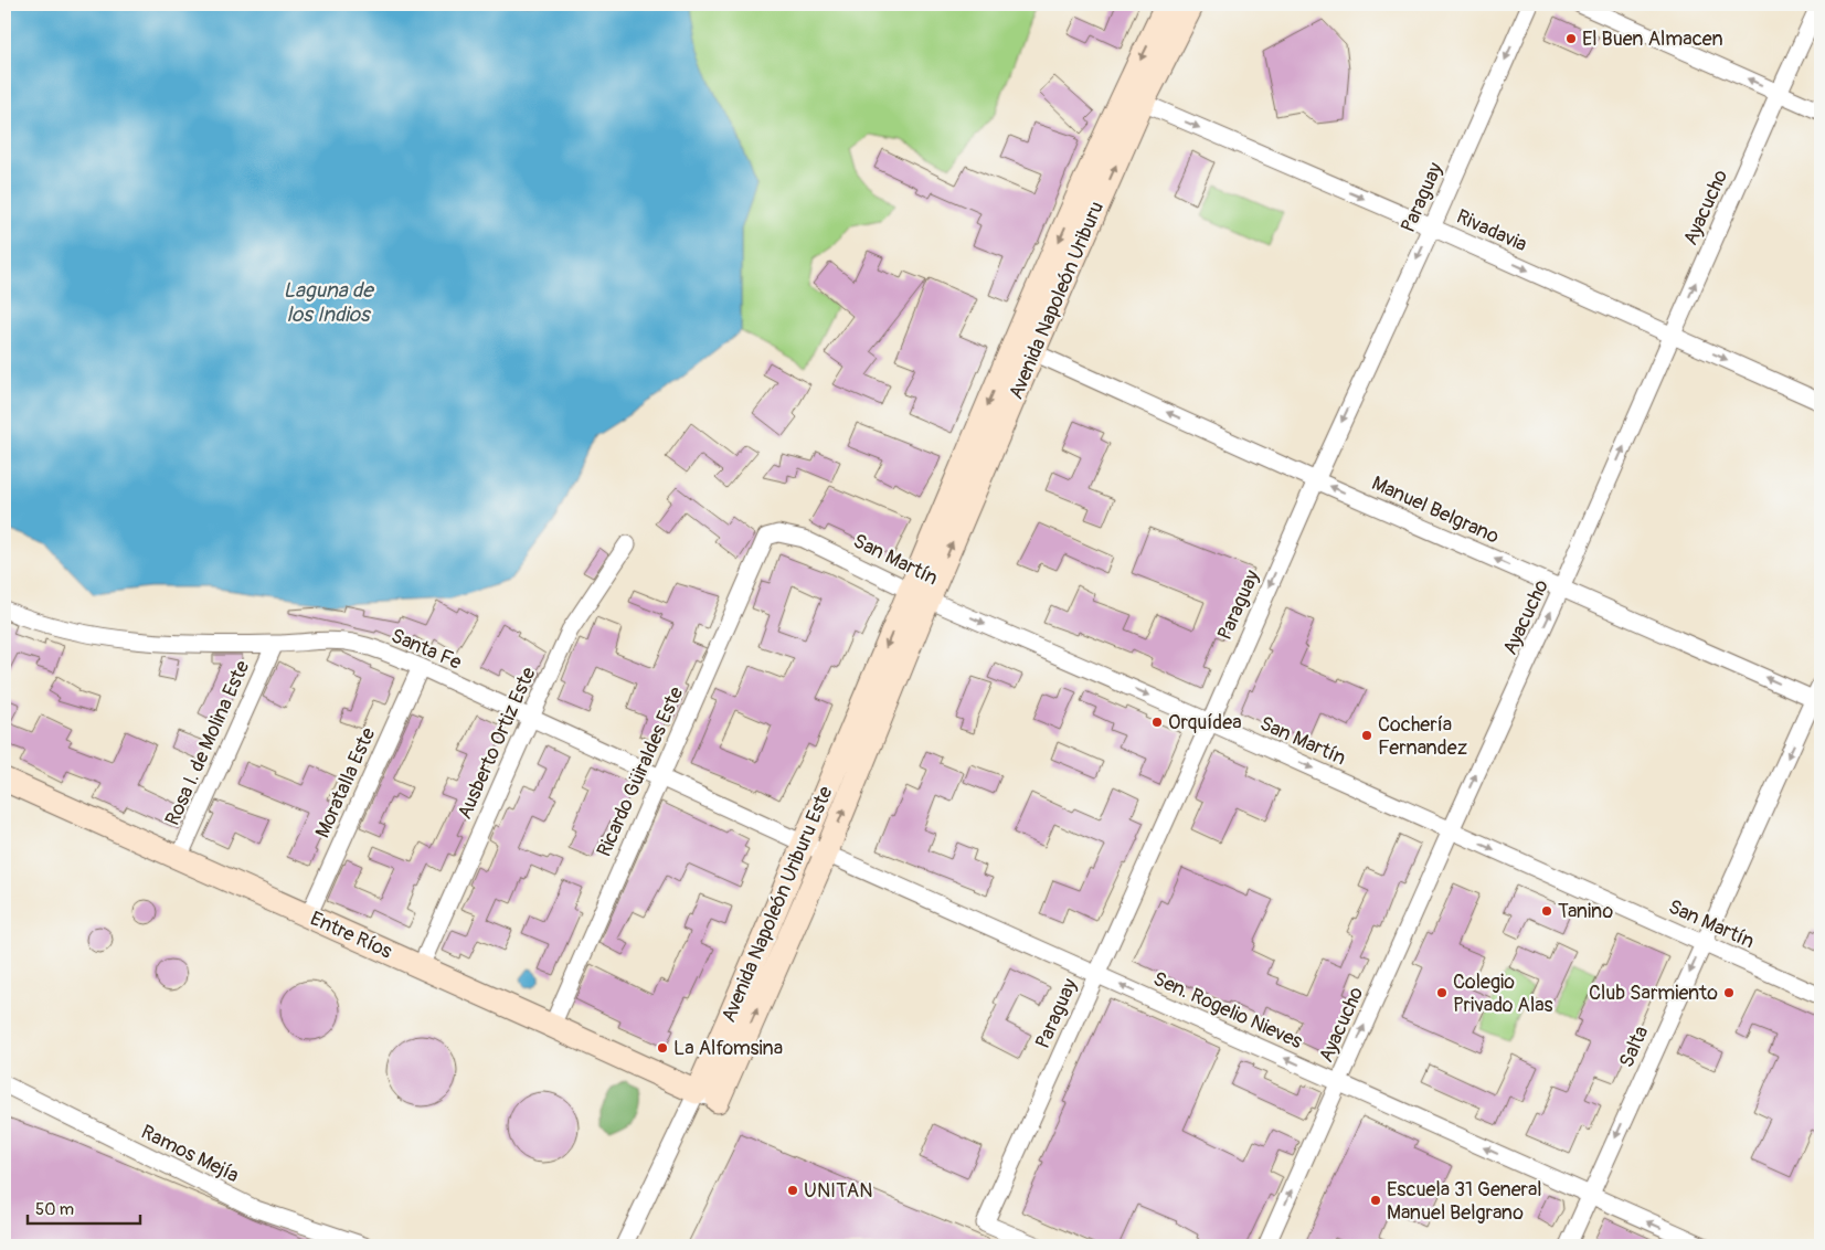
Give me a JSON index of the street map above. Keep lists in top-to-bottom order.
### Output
{
  "streets": {
    "main road": ["Avenida Napoleón Uriburu", "Avenida Napoleón Uriburu Este", "Entre Ríos"],
    "street": [
      "Paraguay",
      "Ayacucho",
      "Rivadavia",
      "Manuel Belgrano",
      "San Martín",
      "Santa Fe",
      "Rosa I. de Molina Este",
      "Ausberto Ortiz Este",
      "Ricardo Güiraldes Este",
      "Moratalla Este",
      "Sen. Rogelio Nieves",
      "Salta",
      "Ramos Mejía"
    ]
  },
  "crossings": [
    ["Paraguay", "Rivadavia"],
    ["Paraguay", "Manuel Belgrano"],
    ["Paraguay", "San Martín"],
    ["Paraguay", "Sen. Rogelio Nieves"],
    ["Ayacucho", "Rivadavia"],
    ["Ayacucho", "Manuel Belgrano"],
    ["Ayacucho", "San Martín"],
    ["Ayacucho", "Sen. Rogelio Nieves"],
    ["Rivadavia", "Avenida Napoleón Uriburu"],
    ["Avenida Napoleón Uriburu", "Manuel Belgrano"],
    ["Avenida Napoleón Uriburu", "San Martín"],
    ["Avenida Napoleón Uriburu", "Avenida Napoleón Uriburu Este"],
    ["Manuel Belgrano", "Salta"],
    ["San Martín", "Ricardo Güiraldes Este"],
    ["San Martín", "Avenida Napoleón Uriburu Este"],
    ["San Martín", "Salta"],
    ["Santa Fe", "Rosa I. de Molina Este"],
    ["Santa Fe", "Ausberto Ortiz Este"],
    ["Santa Fe", "Ricardo Güiraldes Este"],
    ["Santa Fe", "Moratalla Este"],
    ["Santa Fe", "Avenida Napoleón Uriburu Este"],
    ["Santa Fe", "Sen. Rogelio Nieves"],
    ["Rosa I. de Molina Este", "Entre Ríos"],
    ["Ausberto Ortiz Este", "Entre Ríos"],
    ["Ricardo Güiraldes Este", "Entre Ríos"],
    ["Moratalla Este", "Entre Ríos"],
    ["Avenida Napoleón Uriburu Este", "Entre Ríos"],
    ["Avenida Napoleón Uriburu Este", "Sen. Rogelio Nieves"],
    ["Sen. Rogelio Nieves", "Salta"]
  ],
  "one_way": [
    "Paraguay",
    "Ayacucho",
    "Rivadavia",
    "Manuel Belgrano",
    "San Martín",
    "Sen. Rogelio Nieves",
    "Salta"
  ],
  "water": ["Laguna de los Indios"],
  "places": [
    "El Buen Almacen",
    "Orquídea",
    "Cochería Fernandez",
    "Tanino",
    "Colegio Privado Alas",
    "Club Sarmiento",
    "La Alfomsina",
    "UNITAN",
    "Escuela 31 General Manuel Belgrano"
  ],
  "scale_bar": "50 m"
}
